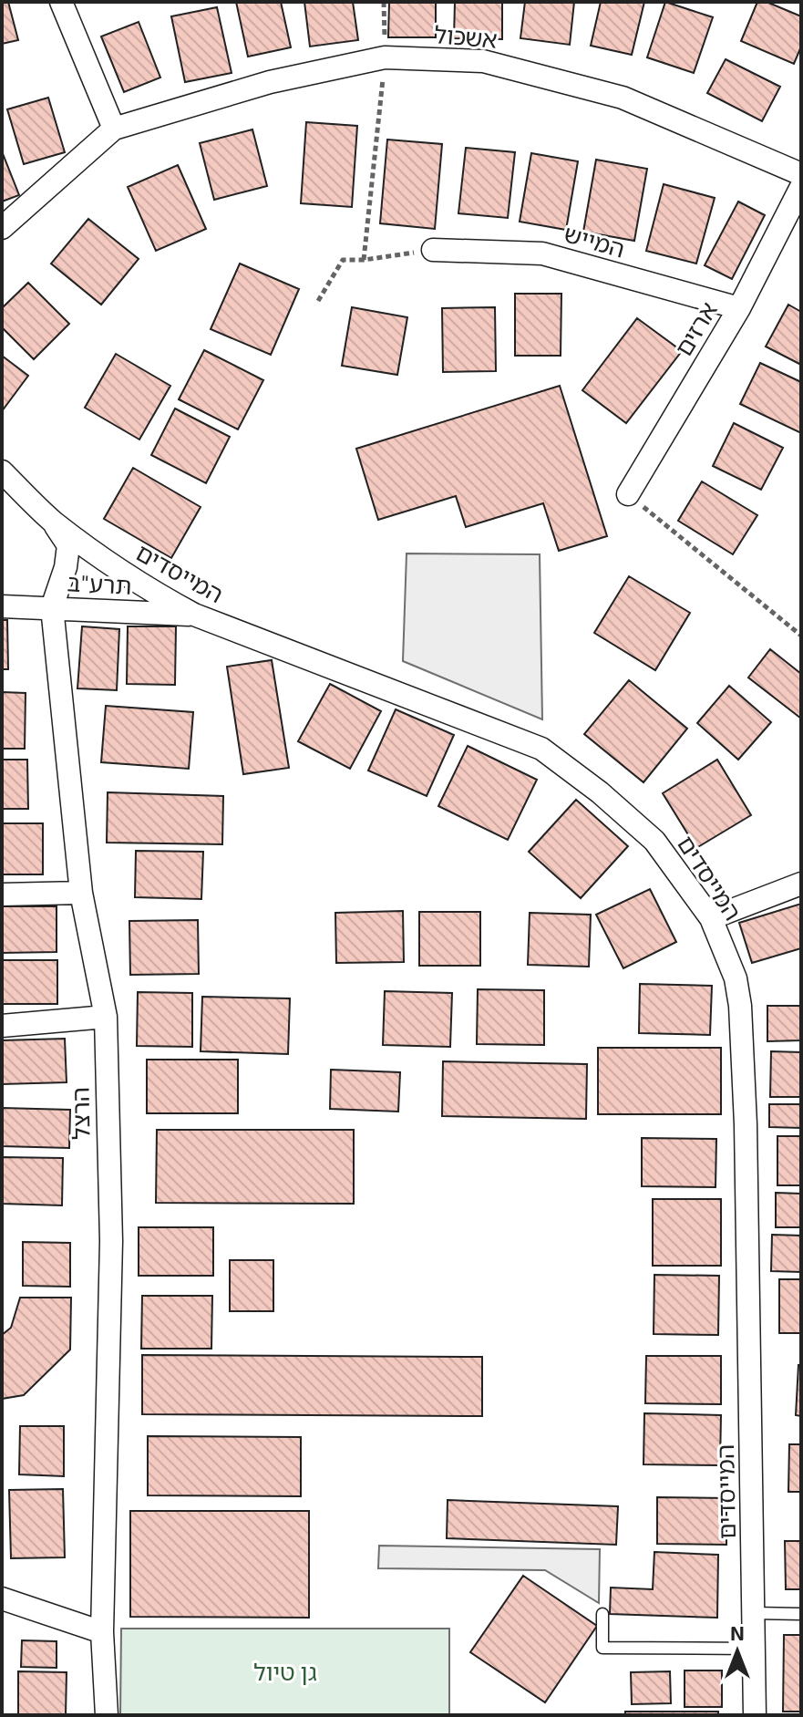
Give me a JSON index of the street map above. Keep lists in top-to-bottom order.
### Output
{
  "streets": {
    "street": [
      "אשכול",
      "המייש",
      "ארזים",
      "המייסדים",
      "תרע\"ב",
      "הרצל"
    ]
  },
  "crossings": [
    ["המייש", "ארזים"],
    ["המייסדים", "תרע\"ב"],
    ["המייסדים", "הרצל"],
    ["תרע\"ב", "הרצל"]
  ],
  "parks": ["גן טיול"],
  "north": "top"
}
